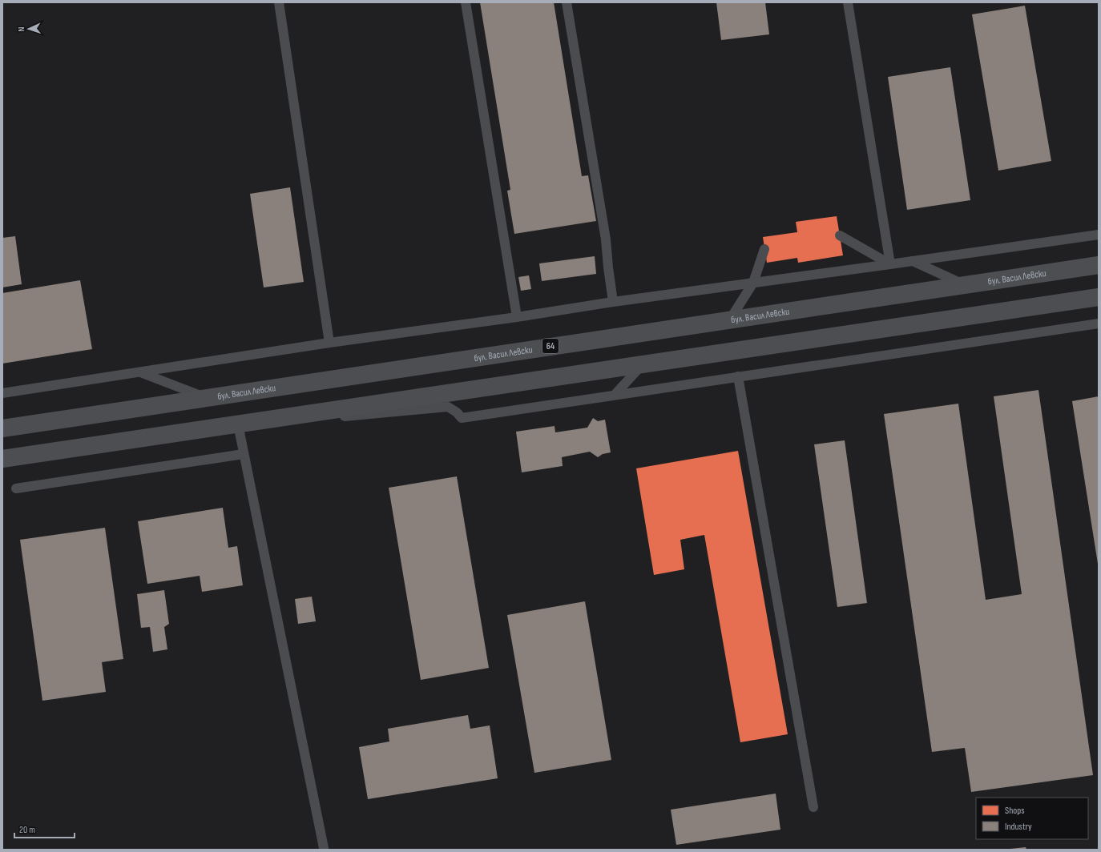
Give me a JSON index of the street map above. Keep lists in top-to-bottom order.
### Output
{
  "streets": {
    "main road": ["бул. Васил Левски", "64"]
  },
  "legend": ["Shops", "Industry"],
  "scale_bar": "20 m",
  "north": "left"
}
